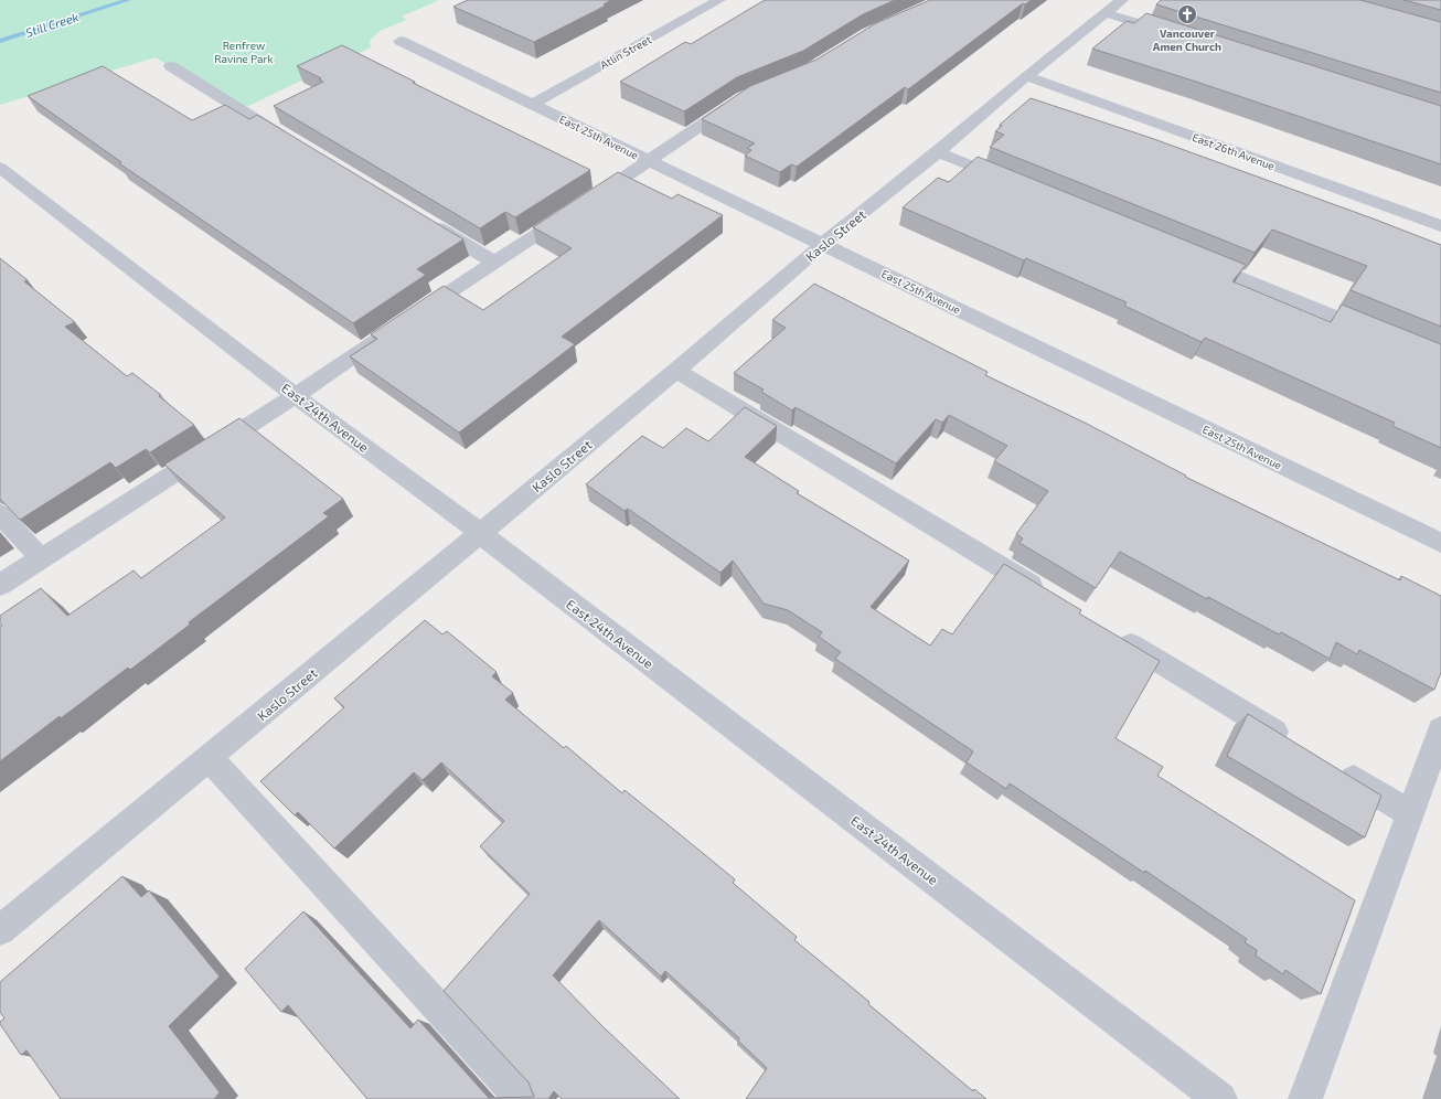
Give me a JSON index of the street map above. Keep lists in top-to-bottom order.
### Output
{
  "streets": {
    "street": [
      "Atlin Street",
      "East 25th Avenue",
      "East 26th Avenue",
      "Kaslo Street",
      "East 24th Avenue"
    ]
  },
  "crossings": [
    ["Atlin Street", "East 25th Avenue"],
    ["East 25th Avenue", "Kaslo Street"],
    ["East 26th Avenue", "Kaslo Street"],
    ["Kaslo Street", "East 24th Avenue"]
  ],
  "water": ["Still Creek"],
  "parks": ["Renfrew Ravine Park"],
  "places": {
    "church": ["Vancouver Amen Church"]
  }
}
